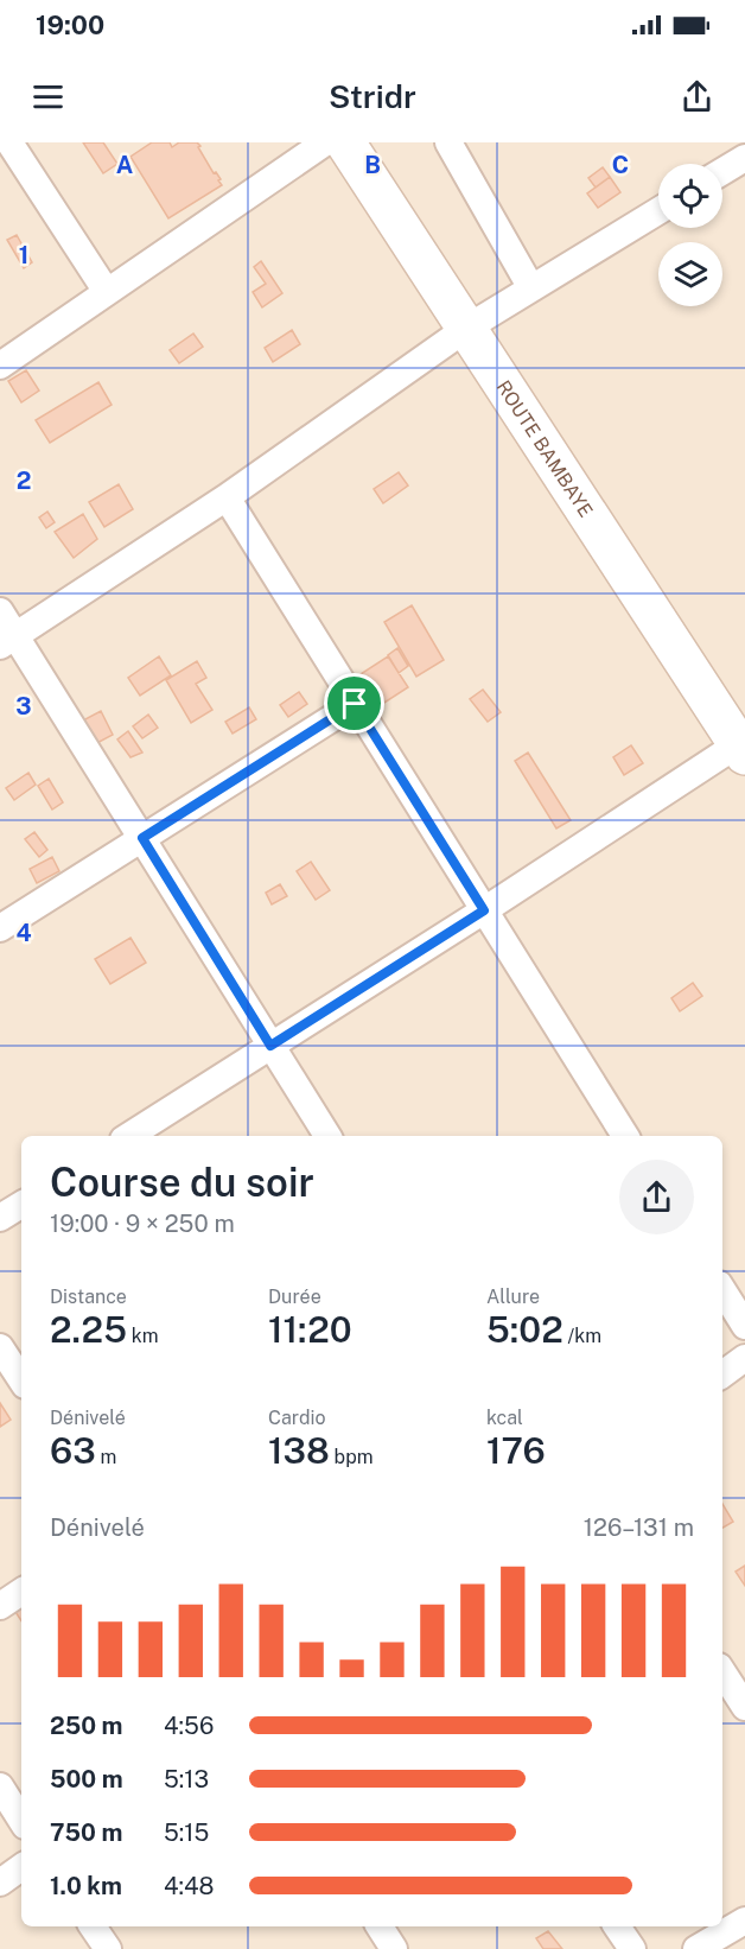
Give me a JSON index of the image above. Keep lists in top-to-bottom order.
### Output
{
  "streets": {
    "street": ["ROUTE BAMBAYE"]
  },
  "page": {
    "status": "19:00",
    "header": "Stridr",
    "heading": ["Course du soir", "19:00 · 9 × 250 m"],
    "stats": [
      ["Distance", "2.25 km"],
      ["Durée", "11:20"],
      ["Allure", "5:02 /km"],
      ["Dénivelé", "63 m"],
      ["Cardio", "138 bpm"],
      ["kcal", "176"]
    ],
    "chart": ["Dénivelé", "126–131 m"],
    "list": [
      {
        "name": "250 m",
        "note": "4:56"
      },
      {
        "name": "500 m",
        "note": "5:13"
      },
      {
        "name": "750 m",
        "note": "5:15"
      },
      {
        "name": "1.0 km",
        "note": "4:48"
      }
    ]
  },
  "grid": {
    "columns": ["A", "B", "C"],
    "rows": [
      "1",
      "2",
      "3",
      "4"
    ]
  }
}
